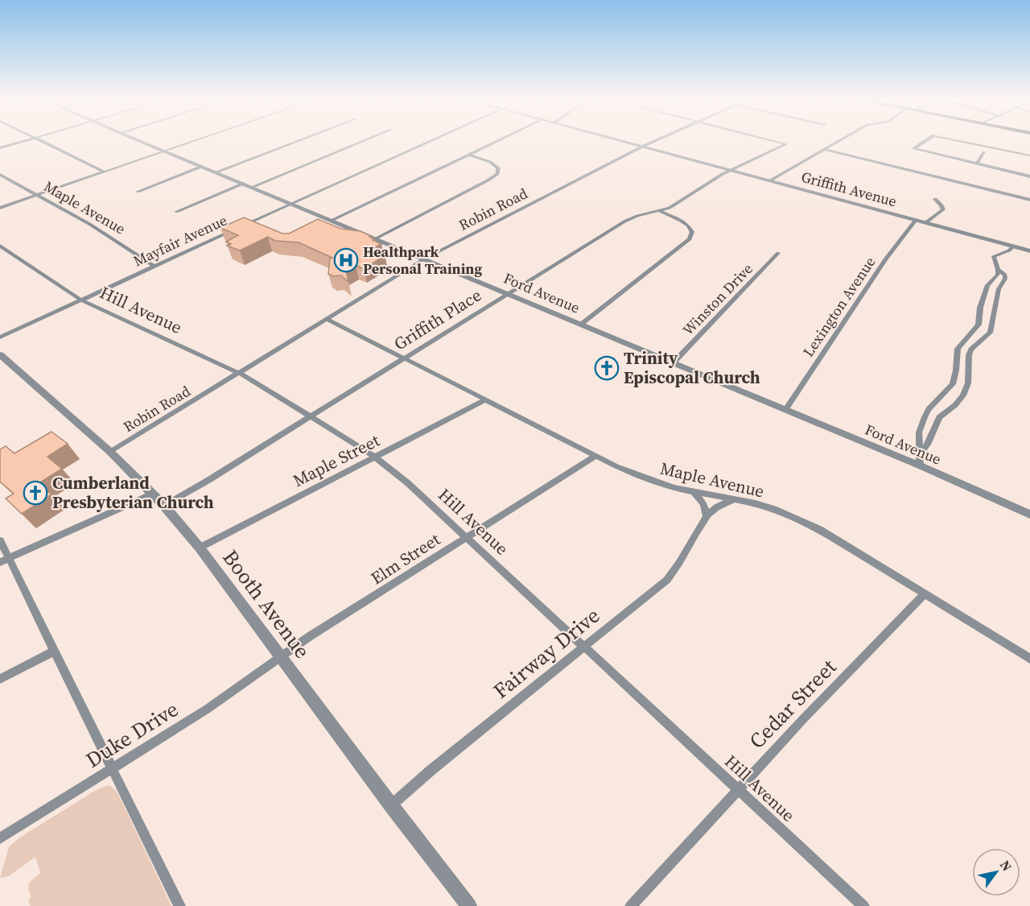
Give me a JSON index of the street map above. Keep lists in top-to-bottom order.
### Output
{
  "streets": {
    "street": [
      "Griffith Avenue",
      "Maple Avenue",
      "Robin Road",
      "Mayfair Avenue",
      "Ford Avenue",
      "Winston Drive",
      "Lexington Avenue",
      "Hill Avenue",
      "Griffith Place",
      "Maple Street",
      "Elm Street",
      "Booth Avenue",
      "Fairway Drive",
      "Cedar Street",
      "Duke Drive"
    ]
  },
  "crossings": [
    ["Griffith Avenue", "Robin Road"],
    ["Griffith Avenue", "Lexington Avenue"],
    ["Griffith Avenue", "Griffith Place"],
    ["Maple Avenue", "Robin Road"],
    ["Maple Avenue", "Mayfair Avenue"],
    ["Maple Avenue", "Griffith Place"],
    ["Maple Avenue", "Maple Street"],
    ["Maple Avenue", "Elm Street"],
    ["Maple Avenue", "Fairway Drive"],
    ["Maple Avenue", "Cedar Street"],
    ["Robin Road", "Ford Avenue"],
    ["Robin Road", "Hill Avenue"],
    ["Robin Road", "Booth Avenue"],
    ["Mayfair Avenue", "Ford Avenue"],
    ["Mayfair Avenue", "Hill Avenue"],
    ["Ford Avenue", "Winston Drive"],
    ["Ford Avenue", "Lexington Avenue"],
    ["Ford Avenue", "Griffith Place"],
    ["Hill Avenue", "Griffith Place"],
    ["Hill Avenue", "Maple Street"],
    ["Hill Avenue", "Elm Street"],
    ["Hill Avenue", "Fairway Drive"],
    ["Hill Avenue", "Cedar Street"],
    ["Griffith Place", "Booth Avenue"],
    ["Maple Street", "Booth Avenue"],
    ["Elm Street", "Booth Avenue"],
    ["Elm Street", "Duke Drive"],
    ["Booth Avenue", "Fairway Drive"],
    ["Booth Avenue", "Duke Drive"]
  ],
  "places": {
    "hospital": ["Healthpark Personal Training"],
    "church": ["Trinity Episcopal Church", "Cumberland Presbyterian Church"]
  },
  "north": "top right"
}
